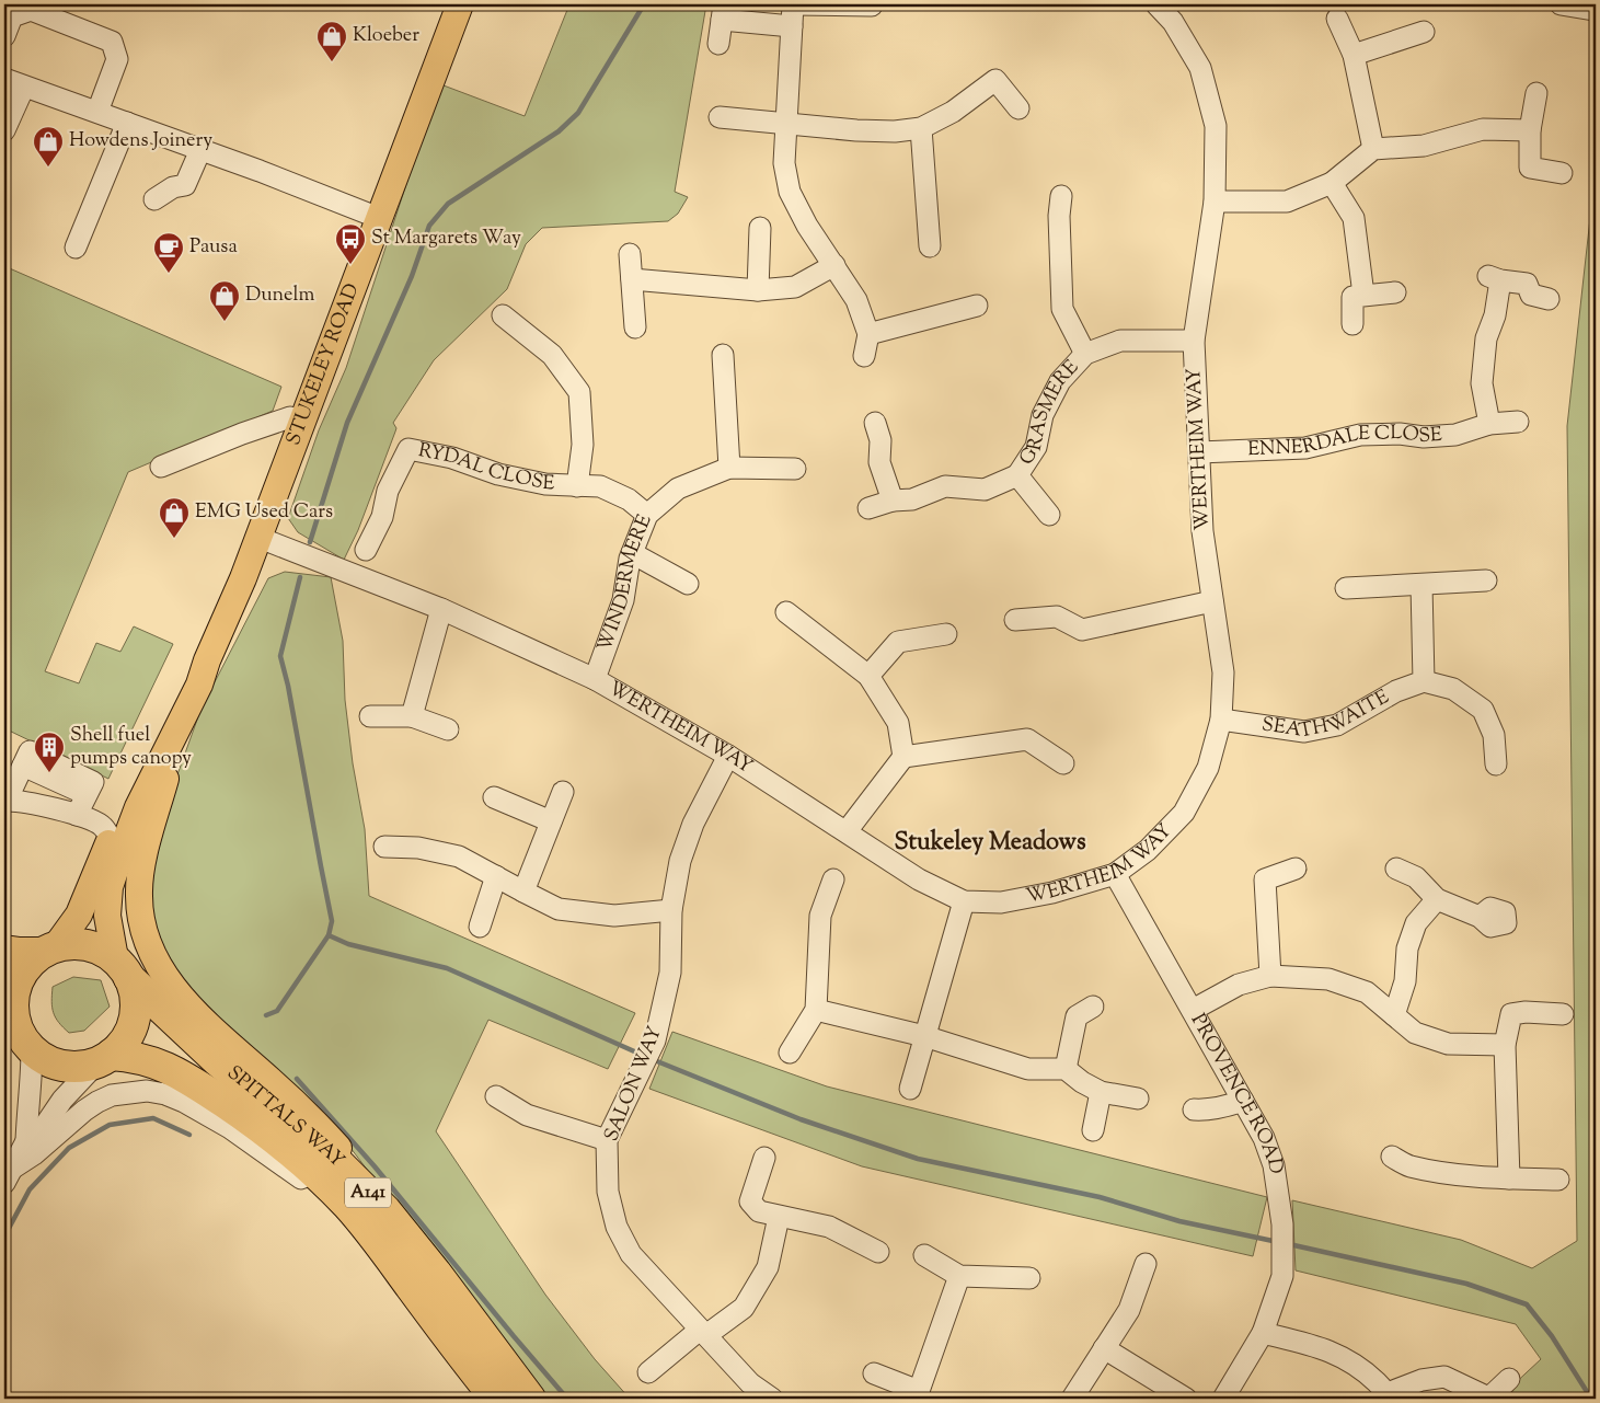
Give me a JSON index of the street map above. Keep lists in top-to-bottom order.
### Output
{
  "streets": {
    "highway": ["SPITTALS WAY", "A141"],
    "main road": ["STUKELEY ROAD"],
    "street": [
      "GRASMERE",
      "ENNERDALE CLOSE",
      "WERTHEIM WAY",
      "RYDAL CLOSE",
      "WINDERMERE",
      "SEATHWAITE",
      "SALON WAY",
      "PROVENCE ROAD"
    ]
  },
  "crossings": [
    ["STUKELEY ROAD", "WERTHEIM WAY"],
    ["STUKELEY ROAD", "SPITTALS WAY"],
    ["GRASMERE", "WERTHEIM WAY"],
    ["ENNERDALE CLOSE", "WERTHEIM WAY"],
    ["WERTHEIM WAY", "WINDERMERE"],
    ["WERTHEIM WAY", "SEATHWAITE"],
    ["WERTHEIM WAY", "SALON WAY"],
    ["WERTHEIM WAY", "PROVENCE ROAD"],
    ["RYDAL CLOSE", "WINDERMERE"]
  ],
  "districts": ["Stukeley Meadows"],
  "places": {
    "shop": [
      "Kloeber",
      "Howdens Joinery",
      "Dunelm",
      "EMG Used Cars"
    ],
    "bus stop": ["St Margarets Way"],
    "cafe": ["Pausa"],
    "building": ["Shell fuel pumps canopy"]
  }
}
